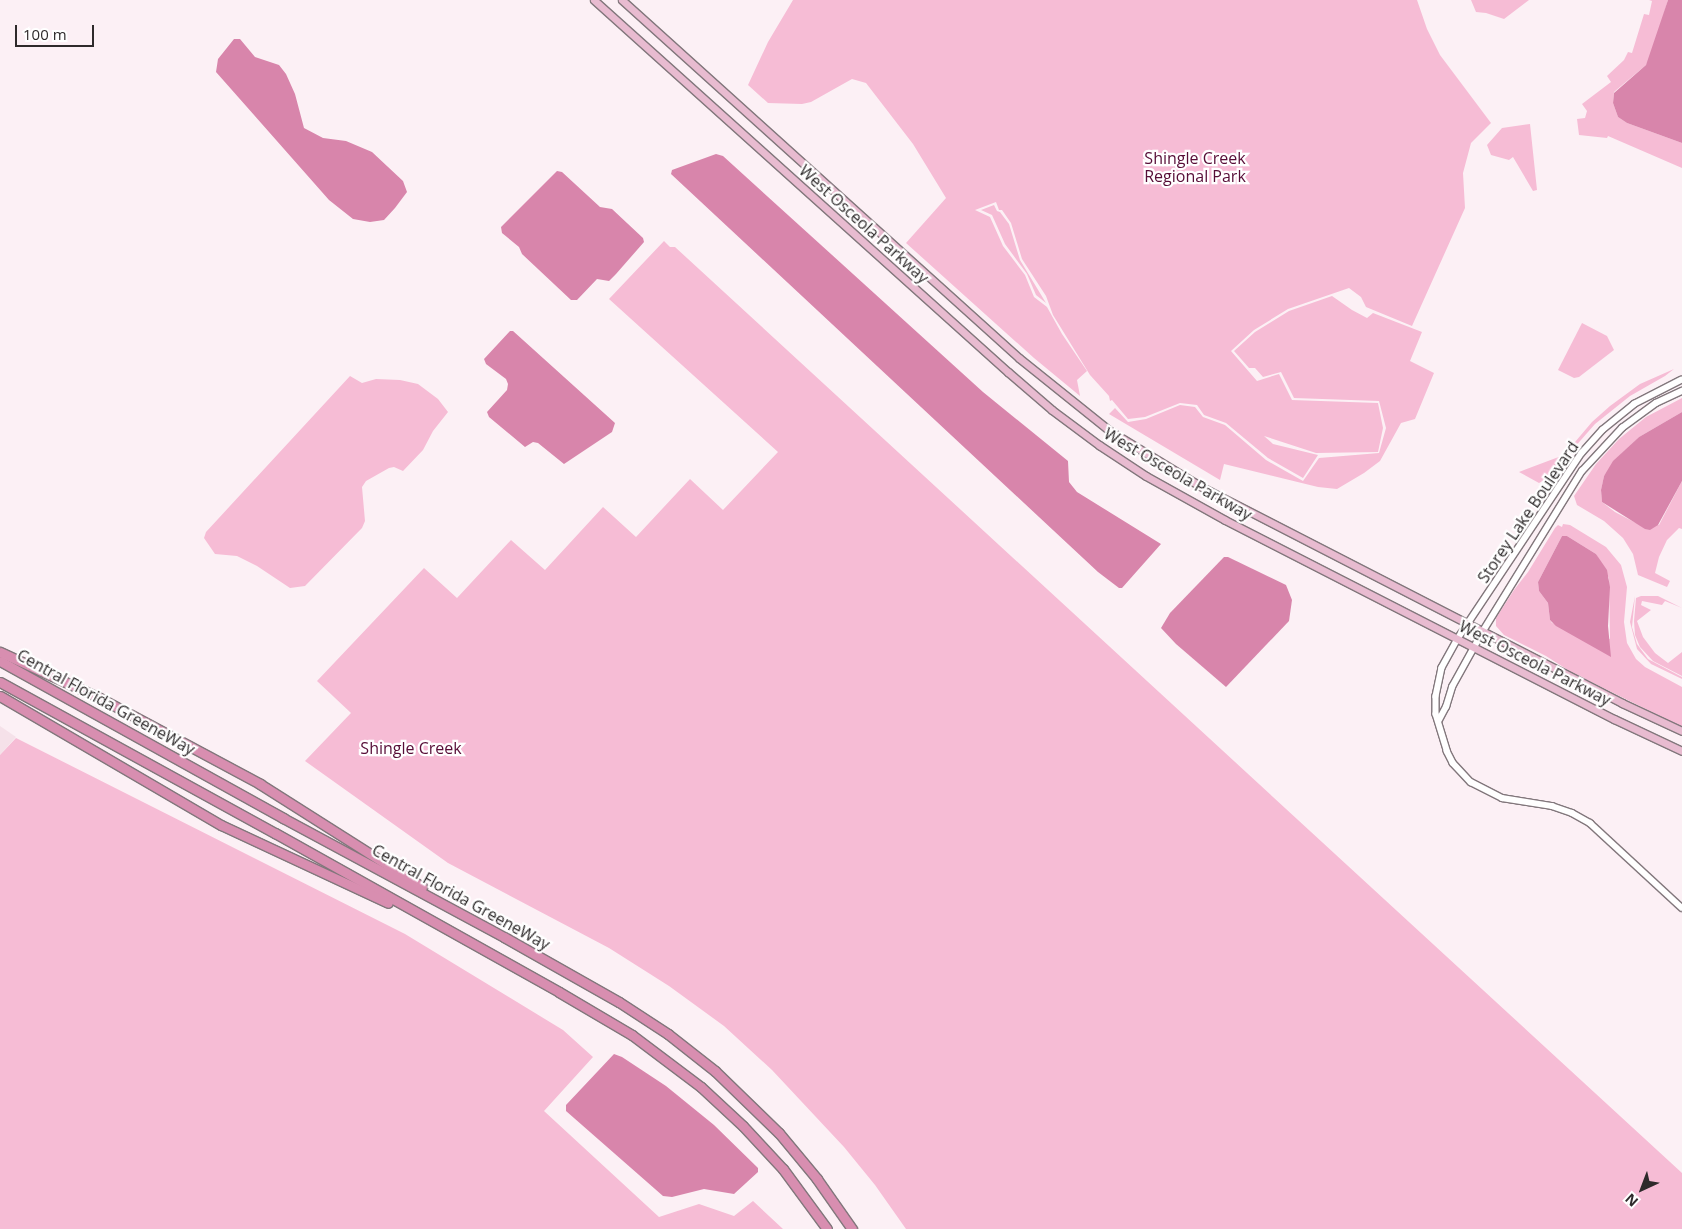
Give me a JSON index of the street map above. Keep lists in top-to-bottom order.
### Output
{
  "streets": {
    "highway": ["Central Florida GreeneWay"],
    "main road": ["West Osceola Parkway"],
    "street": ["Storey Lake Boulevard"]
  },
  "crossings": [
    ["West Osceola Parkway", "Storey Lake Boulevard"]
  ],
  "parks": ["Shingle Creek Regional Park", "Shingle Creek"],
  "scale_bar": "100 m",
  "north": "bottom left"
}
